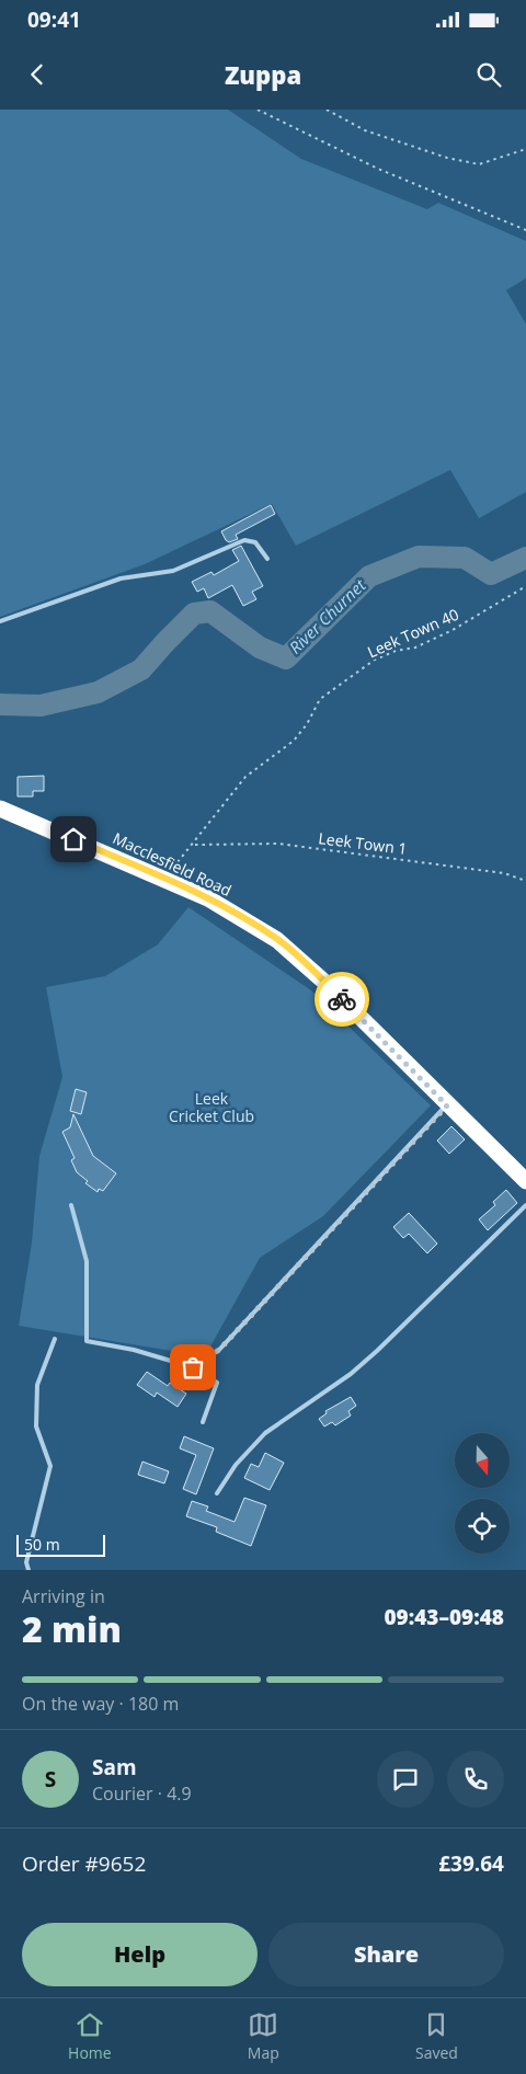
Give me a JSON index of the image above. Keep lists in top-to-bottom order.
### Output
{
  "streets": {
    "highway": ["Macclesfield Road"],
    "path": ["Leek Town 40", "Leek Town 1"]
  },
  "crossings": [
    ["Leek Town 40", "Leek Town 1"],
    ["Leek Town 40", "Macclesfield Road"]
  ],
  "water": ["River Churnet"],
  "parks": ["Leek Cricket Club"],
  "scale_bar": "50 m",
  "north": "bottom",
  "page": {
    "status": "09:41",
    "header": "Zuppa",
    "scale": "50 m",
    "heading": ["2 min", "Arriving in", "09:43–09:48"],
    "panel": [
      "Sam",
      "Courier · 4.9",
      "Order #9652",
      "£39.64"
    ],
    "bar": "On the way · 180 m",
    "round": "S",
    "buttons": ["Help", "Share"],
    "tabs": ["Home", "Map", "Saved"]
  }
}
